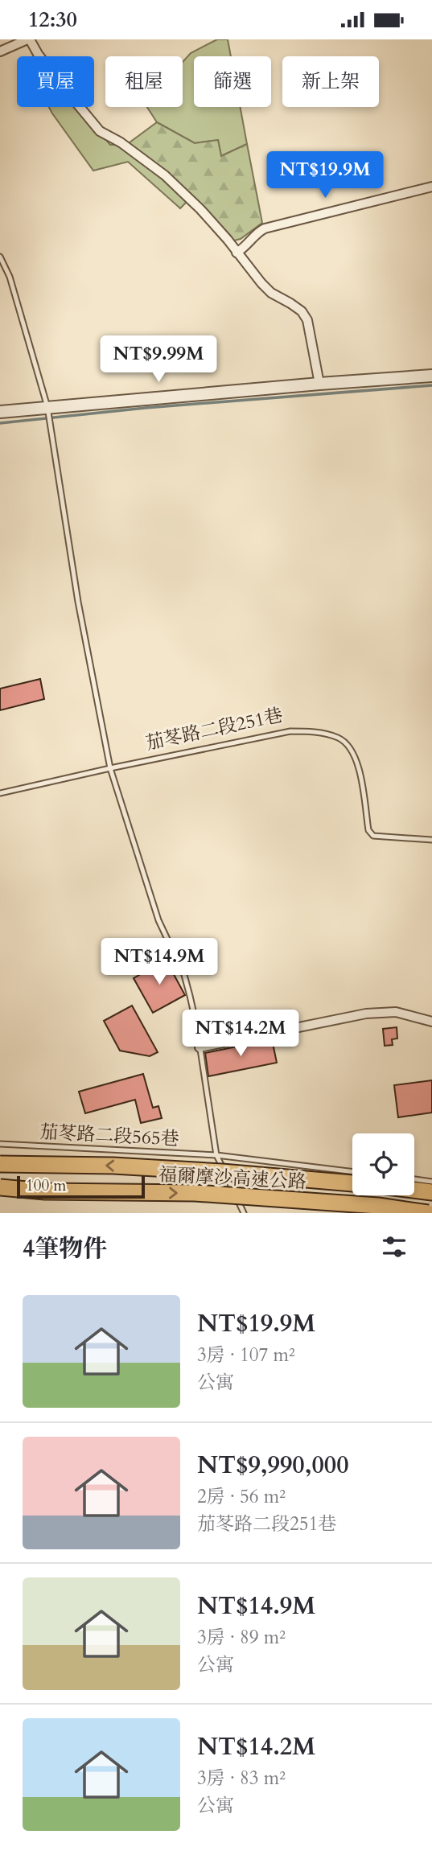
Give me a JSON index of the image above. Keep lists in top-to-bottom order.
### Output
{
  "streets": {
    "highway": ["福爾摩沙高速公路"],
    "lane": ["茄苳路二段251巷", "茄苳路二段565巷"]
  },
  "scale_bar": "100 m",
  "page": {
    "status": "12:30",
    "chip": [
      "買屋",
      "租屋",
      "篩選",
      "新上架"
    ],
    "price": [
      "NT$19.9M",
      "NT$9.99M",
      "NT$14.9M",
      "NT$14.2M"
    ],
    "scale": "100 m",
    "heading": "4筆物件",
    "list": [
      {
        "name": "NT$19.9M",
        "note": "3房 · 107 m² · 公寓"
      },
      {
        "name": "NT$9,990,000",
        "note": "2房 · 56 m² · 茄苳路二段251巷"
      },
      {
        "name": "NT$14.9M",
        "note": "3房 · 89 m² · 公寓"
      },
      {
        "name": "NT$14.2M",
        "note": "3房 · 83 m² · 公寓"
      }
    ]
  }
}
